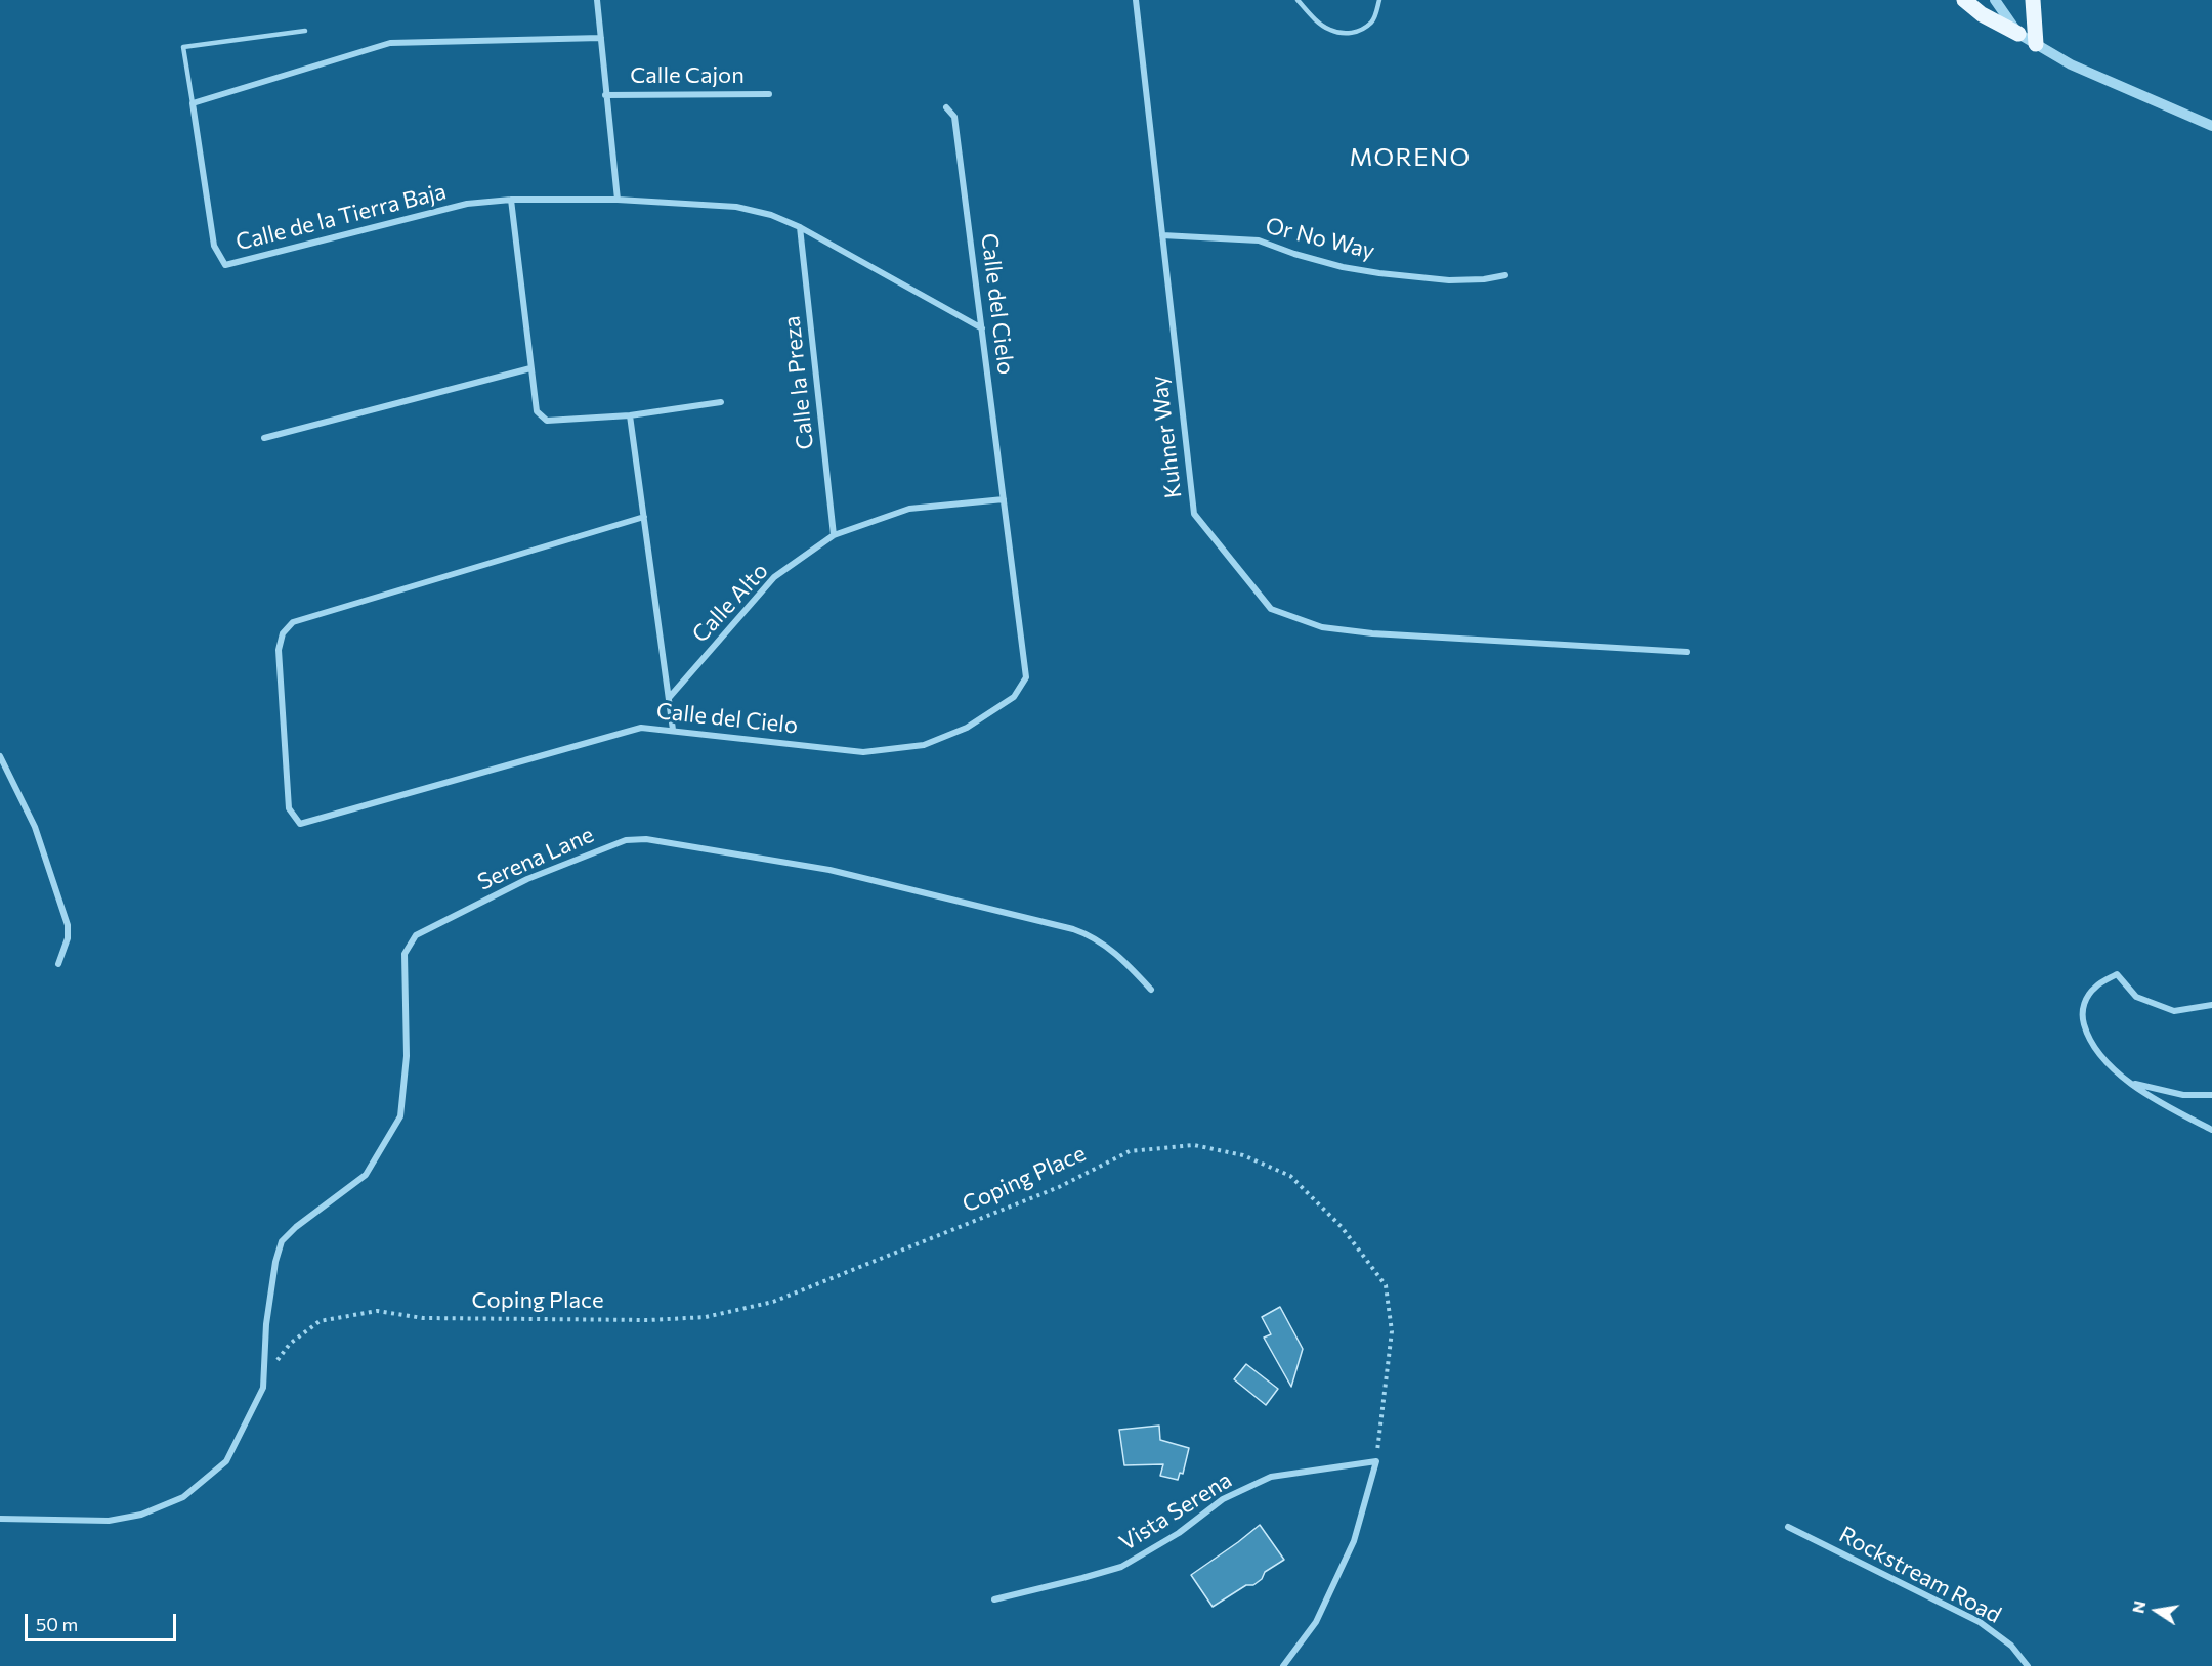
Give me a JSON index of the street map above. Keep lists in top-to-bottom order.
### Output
{
  "streets": {
    "street": [
      "Calle Cajon",
      "Calle de la Tierra Baja",
      "Or No Way",
      "Calle del Cielo",
      "Calle la Preza",
      "Kuhner Way",
      "Calle Alto",
      "Serena Lane",
      "Vista Serena",
      "Rockstream Road"
    ],
    "path": ["Coping Place"]
  },
  "crossings": [
    ["Calle de la Tierra Baja", "Calle del Cielo"],
    ["Calle de la Tierra Baja", "Calle la Preza"],
    ["Or No Way", "Kuhner Way"],
    ["Calle del Cielo", "Calle Alto"],
    ["Calle la Preza", "Calle Alto"],
    ["Serena Lane", "Coping Place"],
    ["Coping Place", "Vista Serena"]
  ],
  "districts": ["MORENO"],
  "scale_bar": "50 m",
  "north": "left"
}
